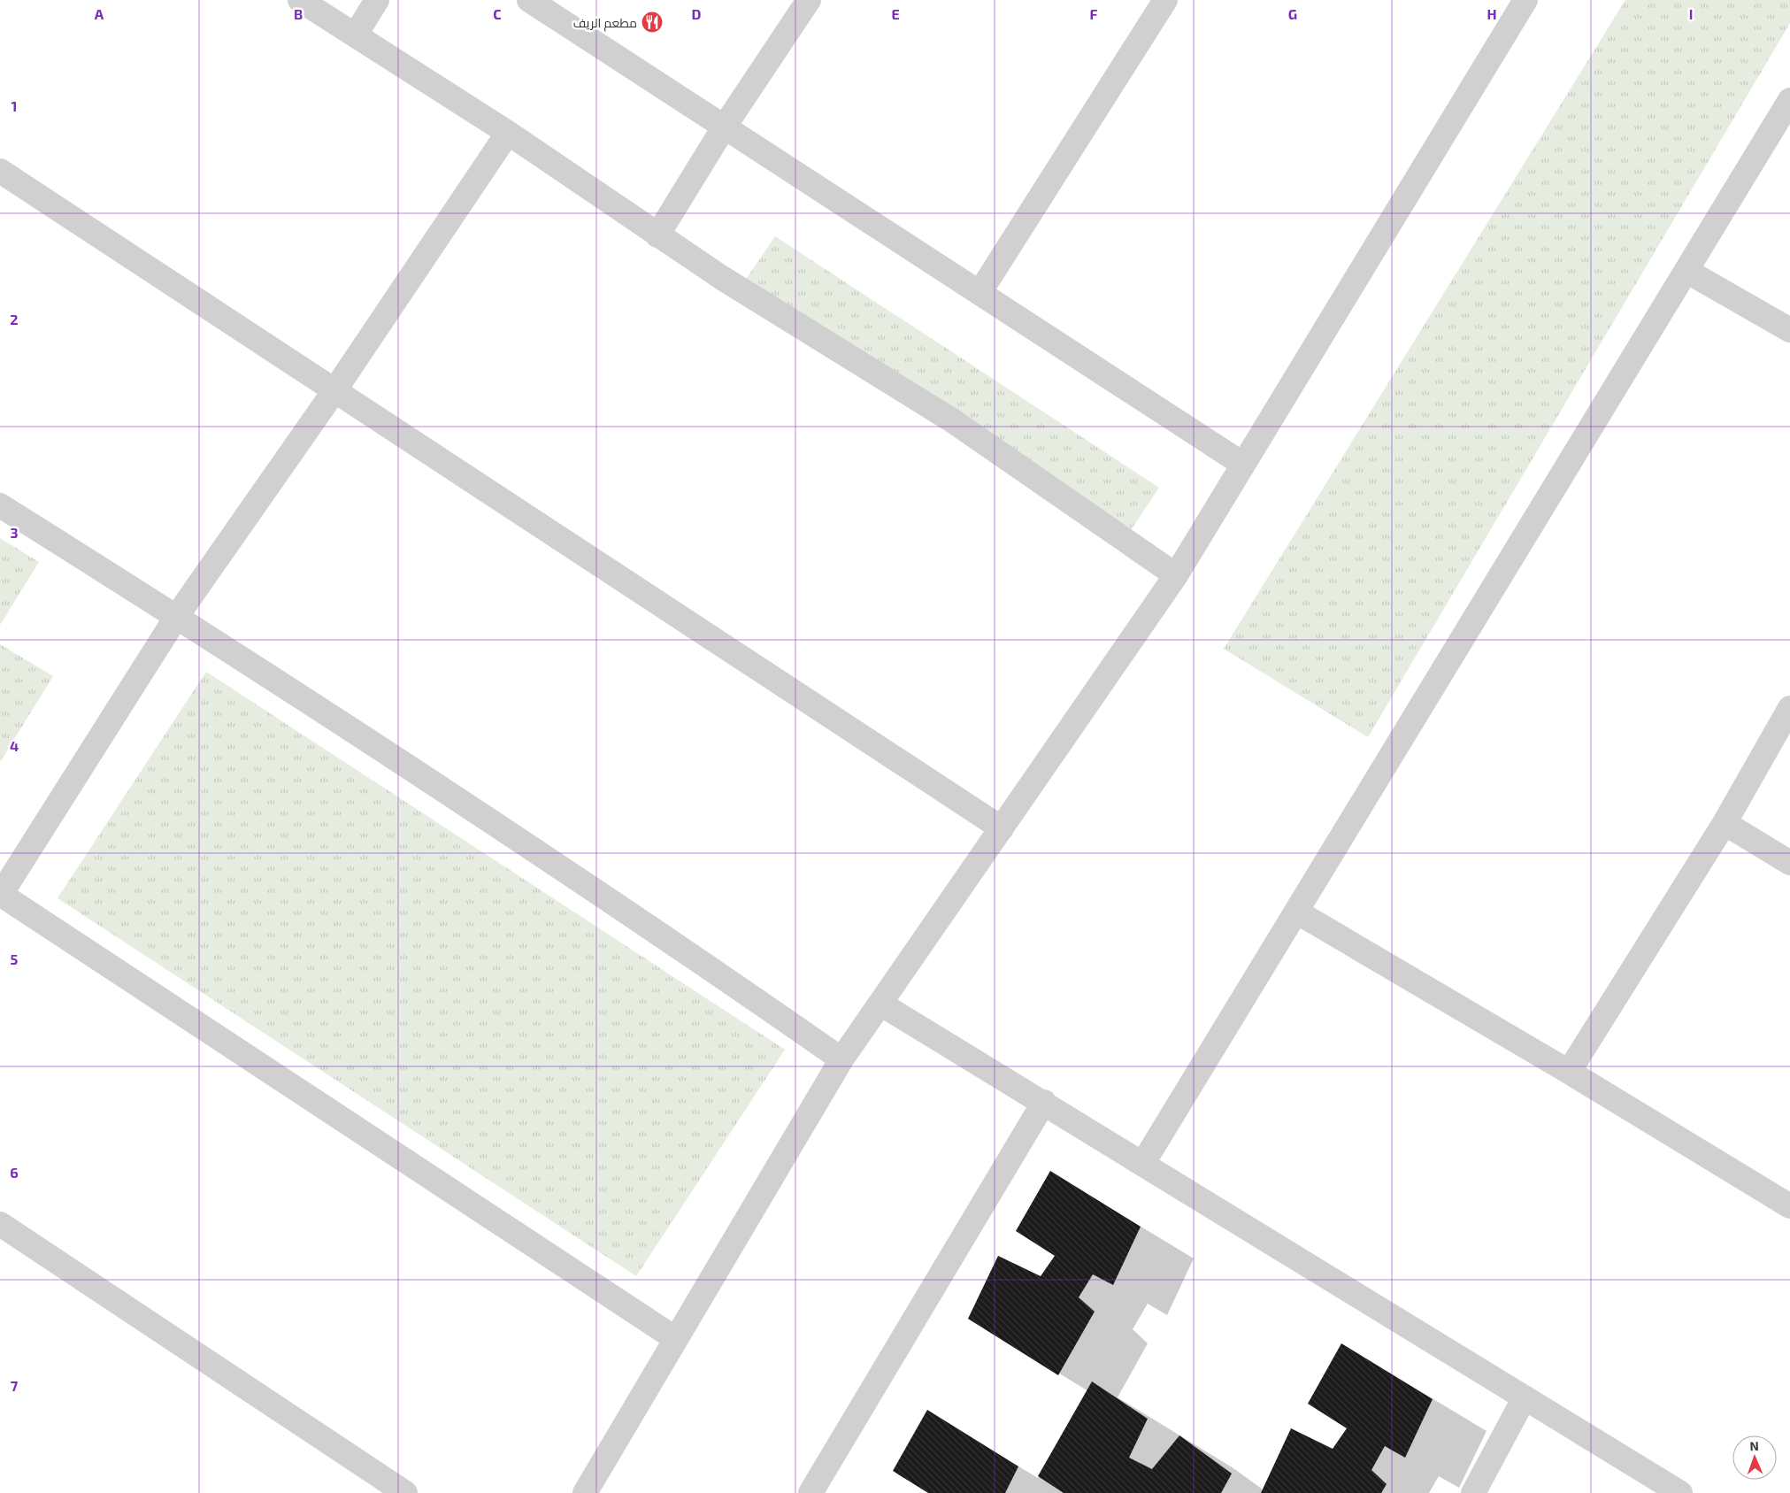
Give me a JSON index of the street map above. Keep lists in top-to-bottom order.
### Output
{
  "places": {
    "restaurant": ["مطعم الريف"]
  },
  "north": "top",
  "grid": {
    "columns": [
      "A",
      "B",
      "C",
      "D",
      "E",
      "F",
      "G",
      "H",
      "I"
    ],
    "rows": [
      "1",
      "2",
      "3",
      "4",
      "5",
      "6",
      "7"
    ]
  }
}
